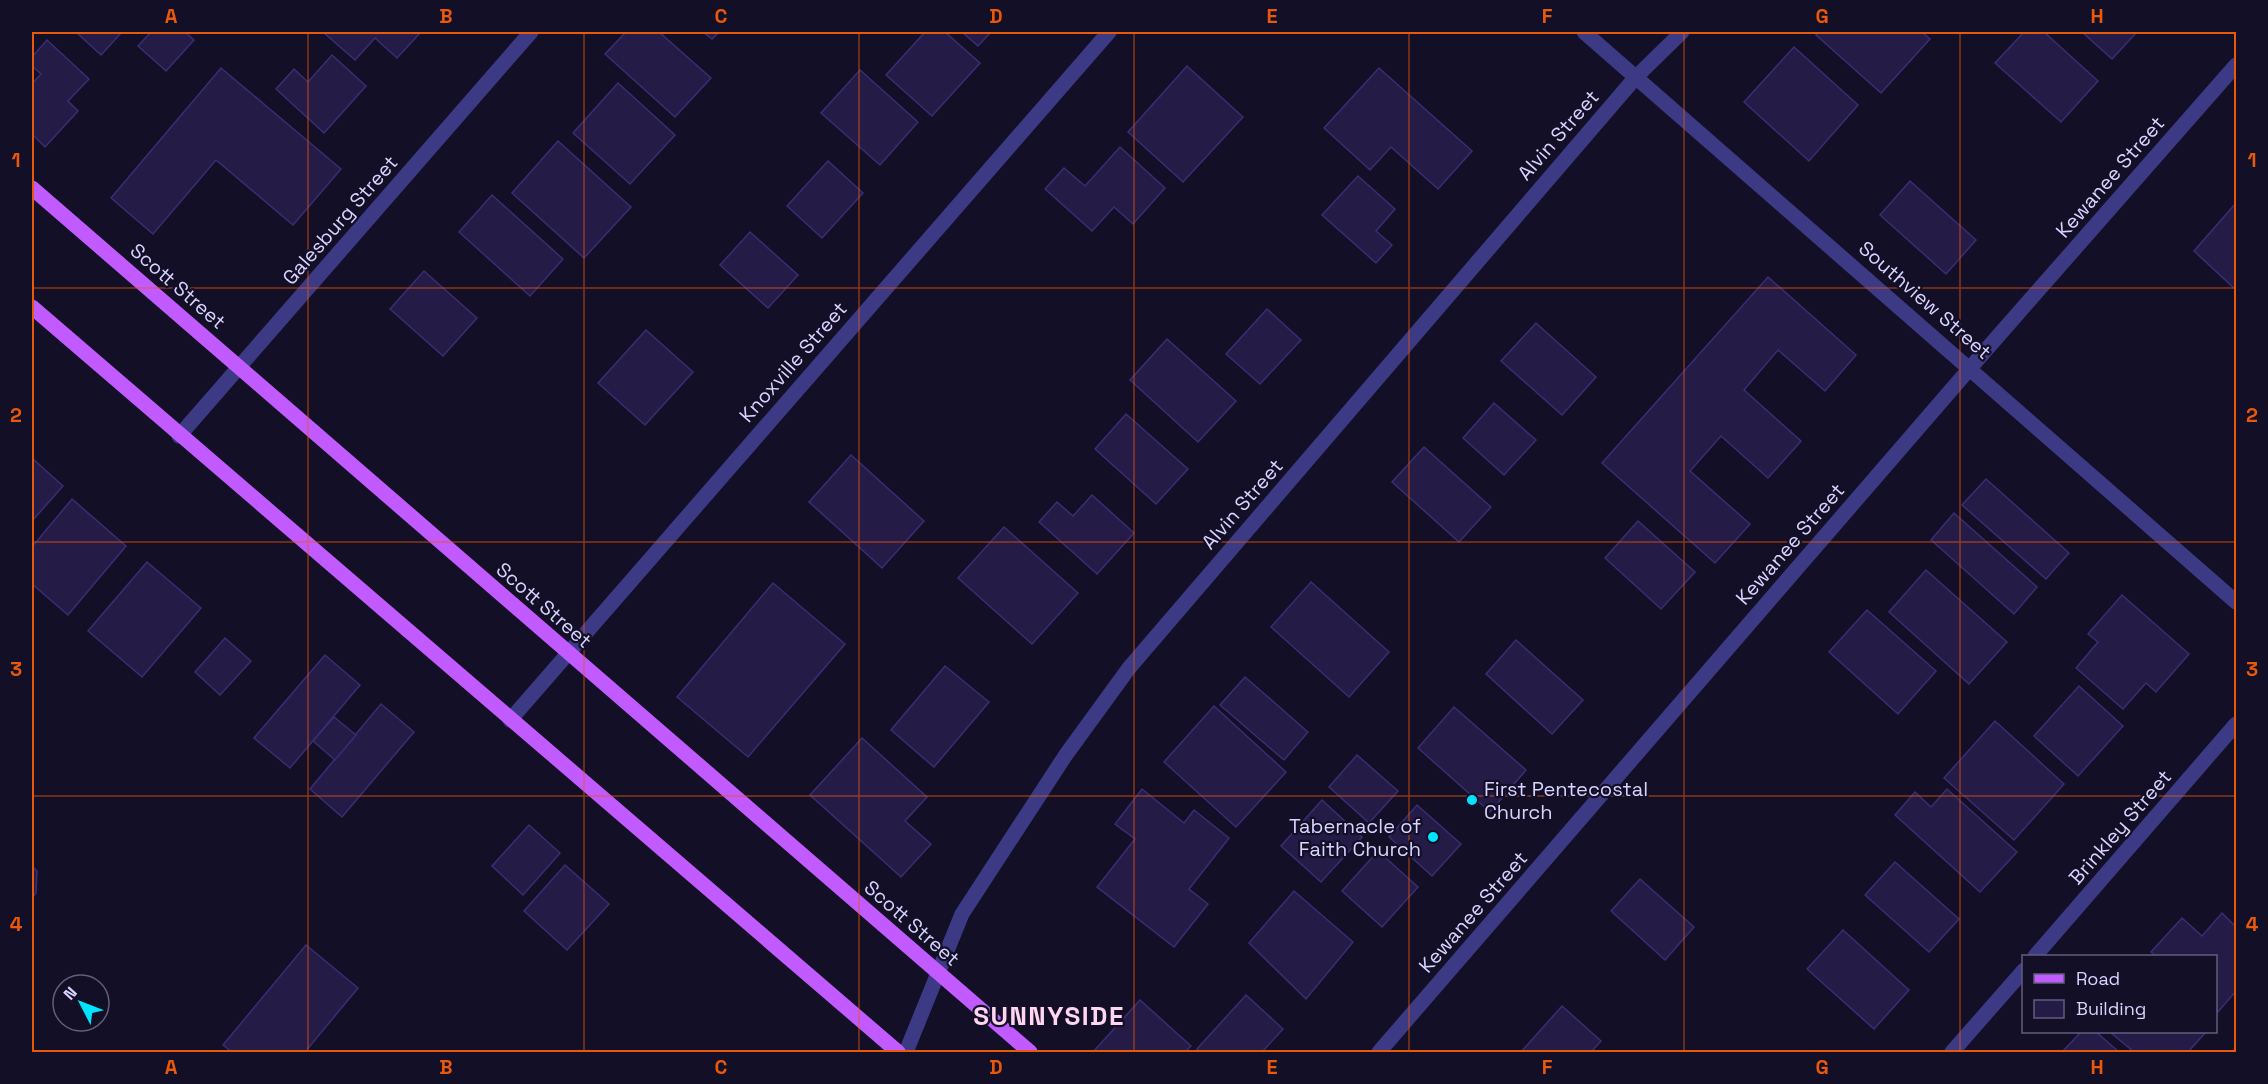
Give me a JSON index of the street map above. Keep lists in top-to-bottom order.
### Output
{
  "streets": {
    "main road": ["Scott Street"],
    "street": [
      "Alvin Street",
      "Kewanee Street",
      "Galesburg Street",
      "Southview Street",
      "Knoxville Street",
      "Brinkley Street"
    ]
  },
  "crossings": [
    ["Alvin Street", "Scott Street"],
    ["Alvin Street", "Southview Street"],
    ["Kewanee Street", "Southview Street"],
    ["Galesburg Street", "Scott Street"],
    ["Scott Street", "Knoxville Street"]
  ],
  "districts": ["SUNNYSIDE"],
  "places": ["First Pentecostal Church", "Tabernacle of Faith Church"],
  "legend": ["Road", "Building"],
  "north": "top left",
  "grid": {
    "columns": [
      "A",
      "B",
      "C",
      "D",
      "E",
      "F",
      "G",
      "H"
    ],
    "rows": [
      "1",
      "2",
      "3",
      "4"
    ]
  }
}
